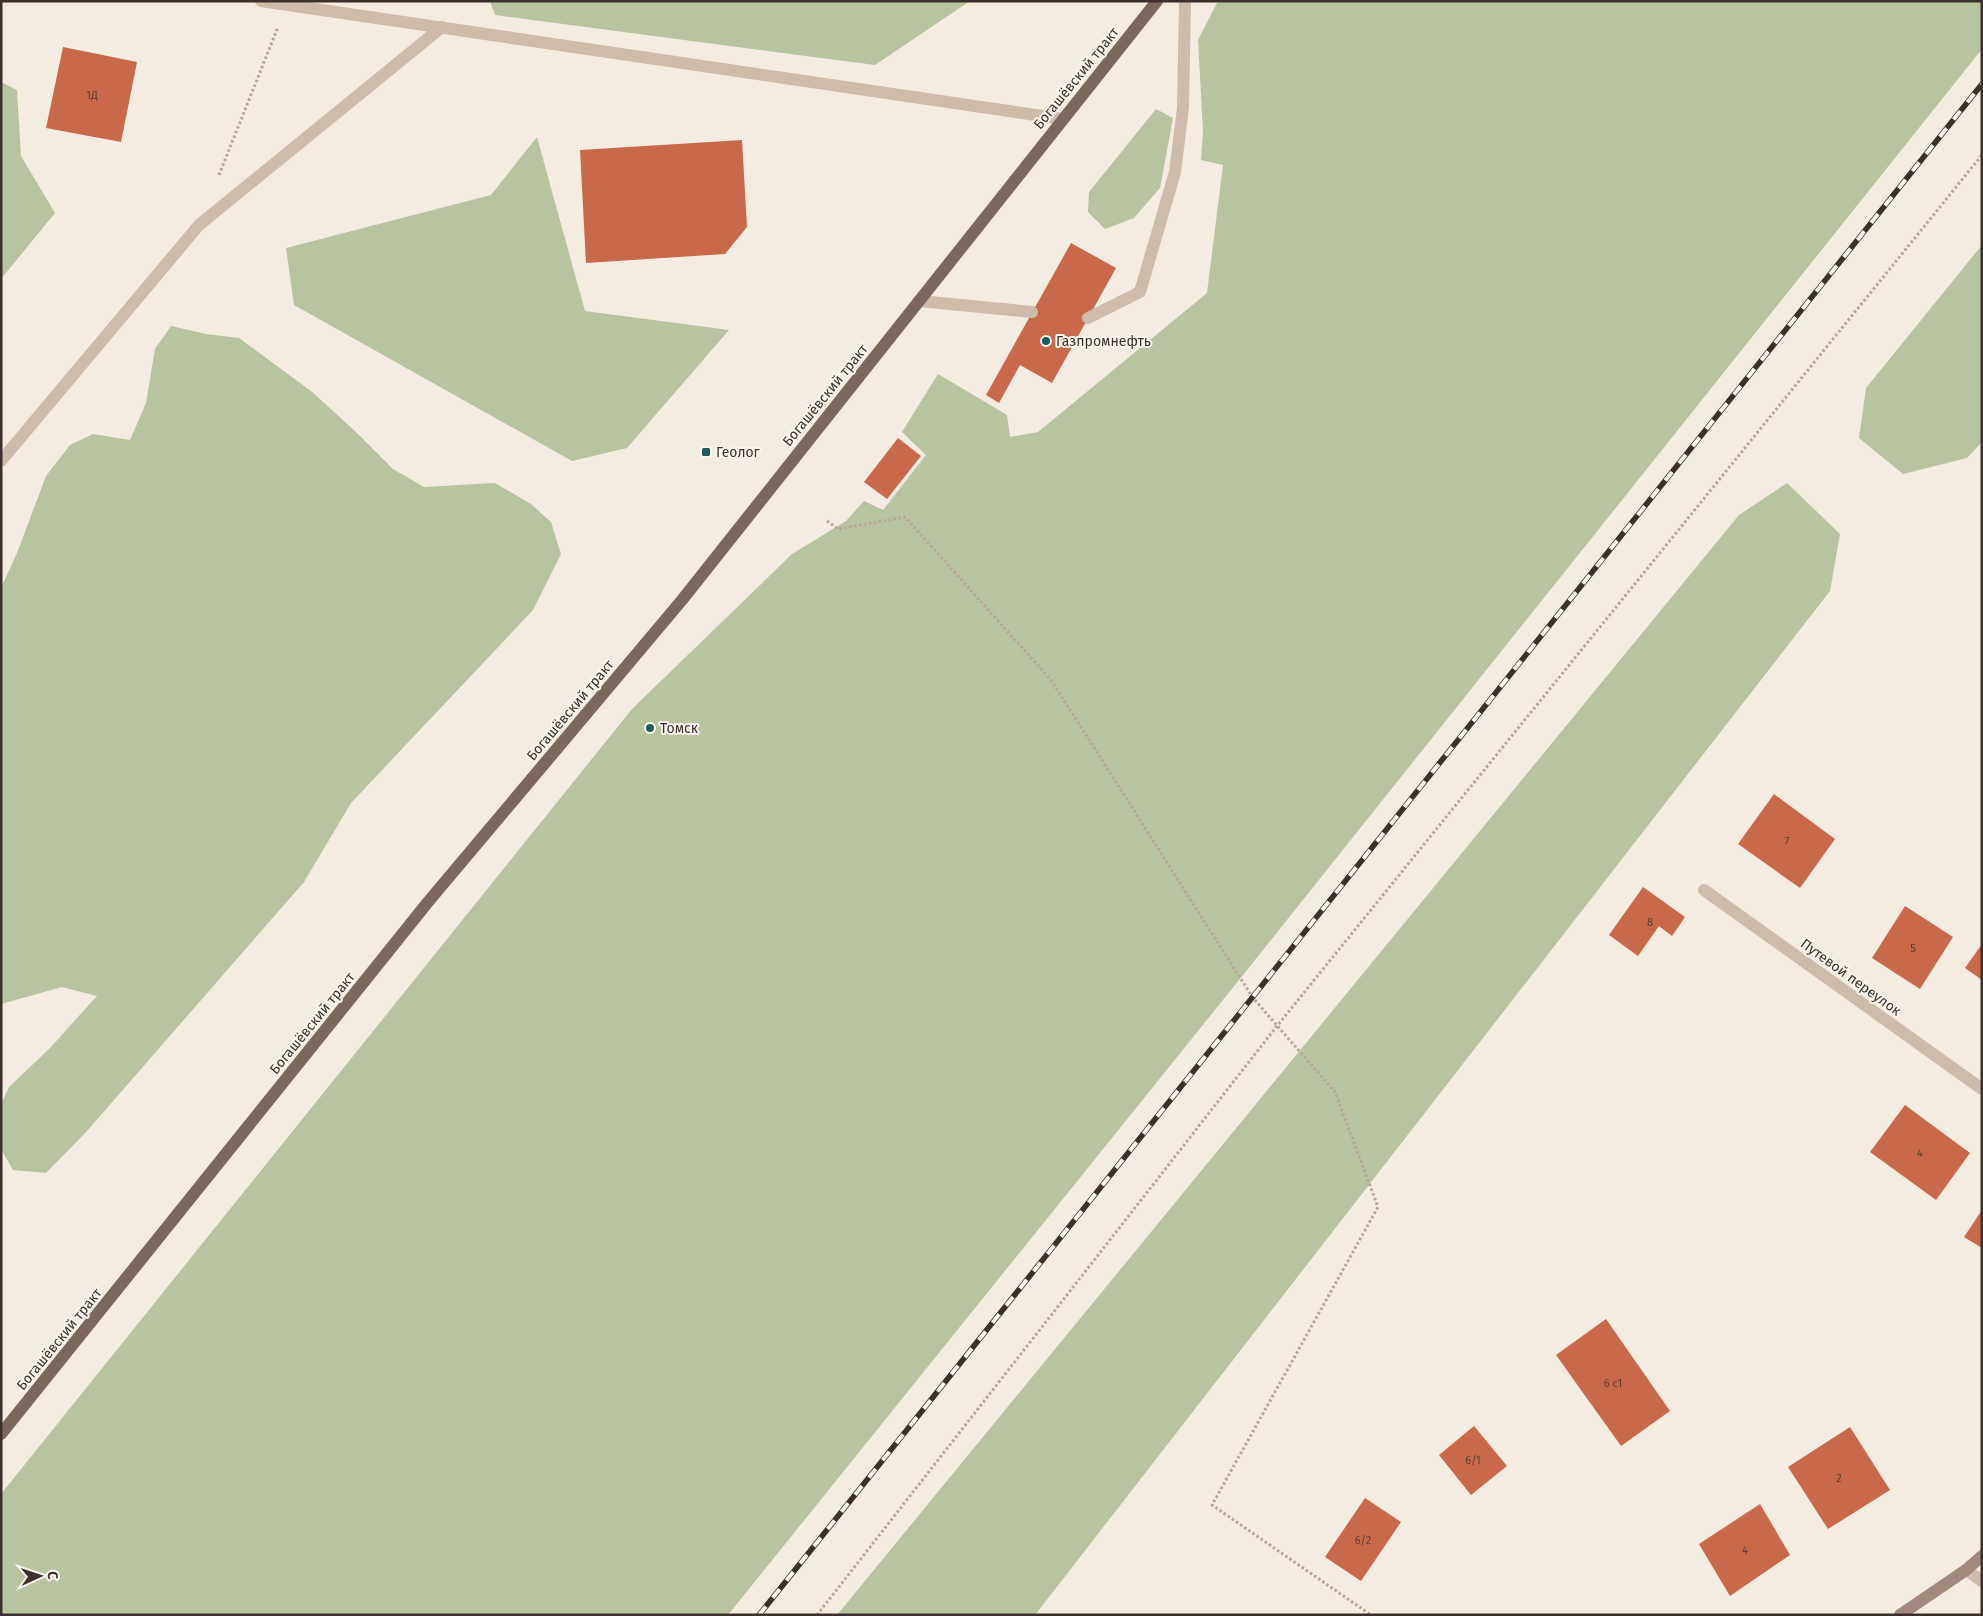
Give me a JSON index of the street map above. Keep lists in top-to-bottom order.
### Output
{
  "streets": {
    "main road": ["Богашёвский тракт"],
    "street": ["Путевой переулок"]
  },
  "places": {
    "other": ["Газпромнефть", "Томск"],
    "transit": ["Геолог"]
  },
  "house_numbers": [
    "1Д",
    "7",
    "8",
    "5",
    "4",
    "6 с1",
    "6/1",
    "2",
    "6/2",
    "4"
  ],
  "north": "right"
}
